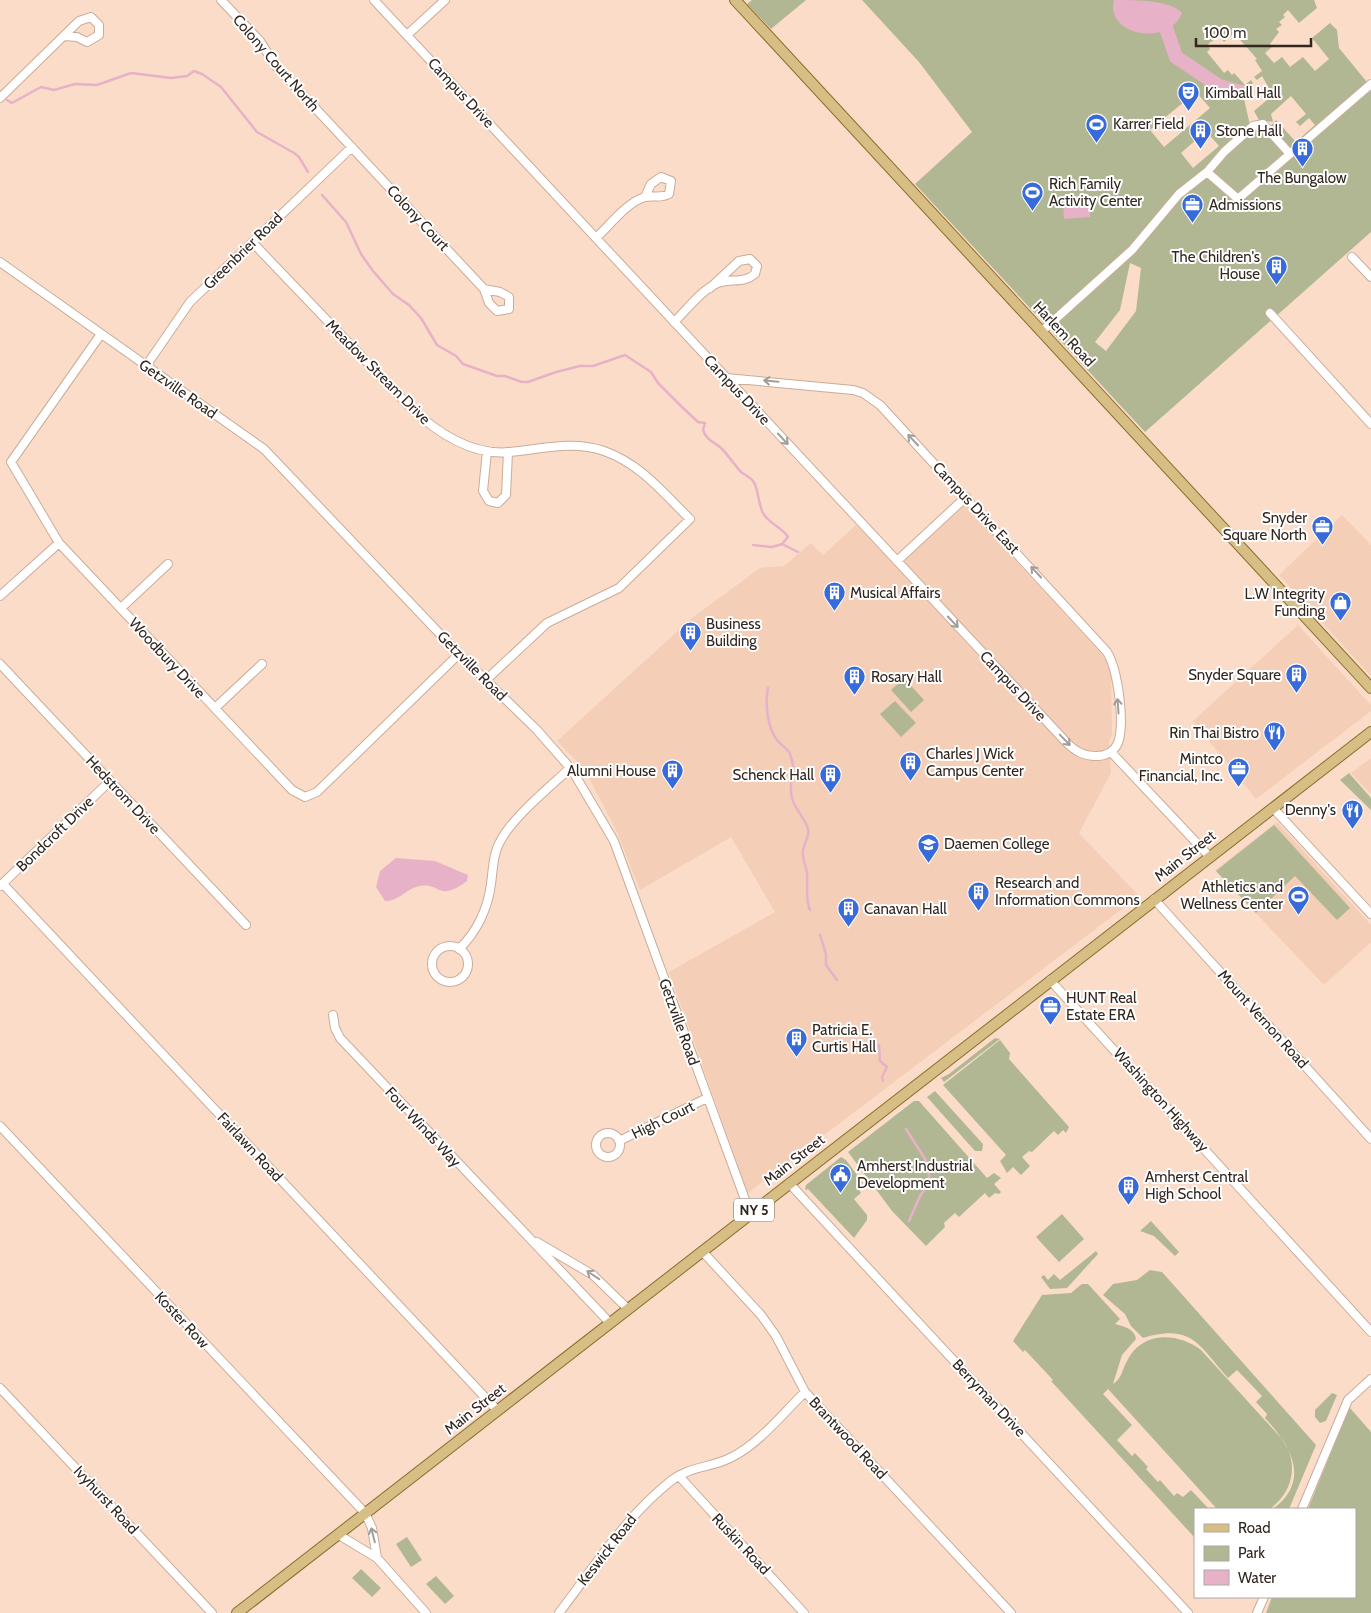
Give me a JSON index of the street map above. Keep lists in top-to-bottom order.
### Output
{
  "streets": {
    "main road": ["Harlem Road", "Main Street", "NY 5"],
    "street": [
      "Colony Court North",
      "Campus Drive",
      "Colony Court",
      "Greenbrier Road",
      "Meadow Stream Drive",
      "Getzville Road",
      "Campus Drive East",
      "Woodbury Drive",
      "Hedstrom Drive",
      "Bondcroft Drive",
      "Mount Vernon Road",
      "Washington Highway",
      "High Court",
      "Four Winds Way",
      "Fairlawn Road",
      "Koster Row",
      "Berryman Drive",
      "Brantwood Road",
      "Ivyhurst Road",
      "Ruskin Road",
      "Keswick Road"
    ]
  },
  "crossings": [
    ["Colony Court North", "Colony Court"],
    ["Colony Court North", "Greenbrier Road"],
    ["Campus Drive", "Campus Drive East"],
    ["Colony Court", "Greenbrier Road"],
    ["Greenbrier Road", "Meadow Stream Drive"],
    ["Greenbrier Road", "Getzville Road"],
    ["Meadow Stream Drive", "Getzville Road"],
    ["Getzville Road", "Woodbury Drive"],
    ["Getzville Road", "Main Street"],
    ["Getzville Road", "High Court"],
    ["Hedstrom Drive", "Bondcroft Drive"],
    ["Bondcroft Drive", "Fairlawn Road"],
    ["Main Street", "Mount Vernon Road"],
    ["Main Street", "Washington Highway"],
    ["Main Street", "Four Winds Way"],
    ["Main Street", "Fairlawn Road"],
    ["Main Street", "Koster Row"],
    ["Main Street", "Berryman Drive"],
    ["Main Street", "Brantwood Road"],
    ["Brantwood Road", "Keswick Road"],
    ["Ruskin Road", "Keswick Road"]
  ],
  "one_way": ["Campus Drive", "Campus Drive East"],
  "places": {
    "theatre": ["Kimball Hall"],
    "sports": ["Karrer Field", "Rich Family Activity Center", "Athletics and Wellness Center"],
    "building": [
      "Stone Hall",
      "The Bungalow",
      "The Children's House",
      "Musical Affairs",
      "Business Building",
      "Snyder Square",
      "Rosary Hall",
      "Charles J Wick Campus Center",
      "Alumni House",
      "Schenck Hall",
      "Research and Information Commons",
      "Canavan Hall",
      "Patricia E. Curtis Hall",
      "Amherst Central High School"
    ],
    "office": [
      "Admissions",
      "Snyder Square North",
      "Mintco Financial, Inc.",
      "HUNT Real Estate ERA"
    ],
    "shop": ["L.W Integrity Funding"],
    "restaurant": ["Rin Thai Bistro", "Denny's"],
    "school or university": ["Daemen College"],
    "public building": ["Amherst Industrial Development"]
  },
  "legend": ["Road", "Park", "Water"],
  "scale_bar": "100 m"
}
